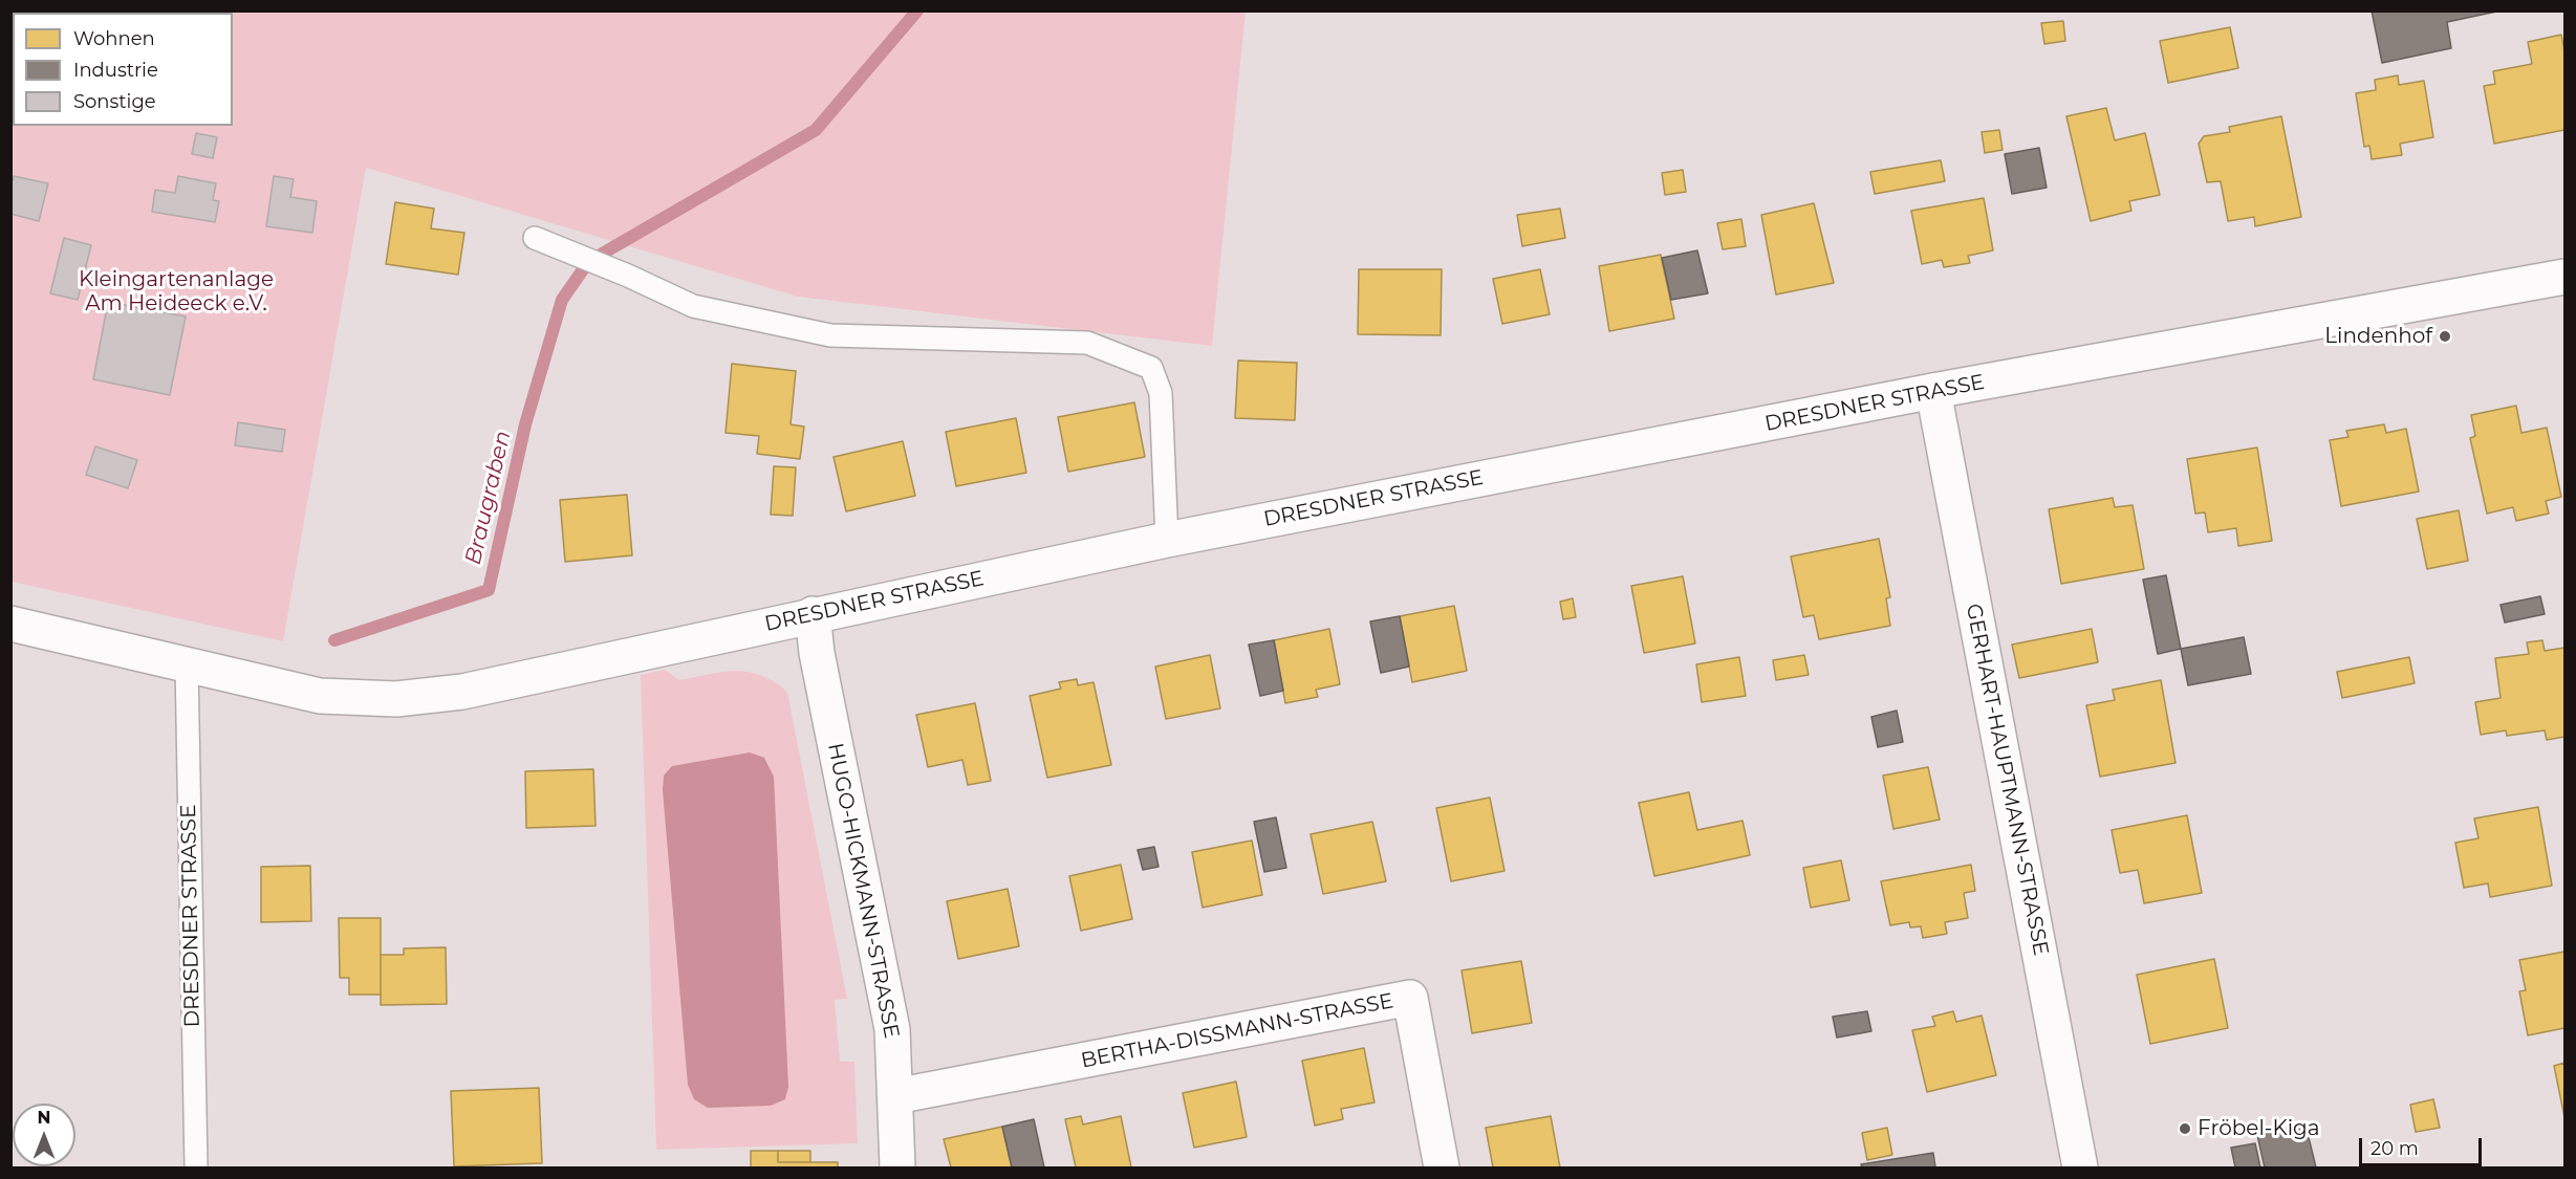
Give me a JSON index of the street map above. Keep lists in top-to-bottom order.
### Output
{
  "streets": {
    "main road": [
      "DRESDNER STRASSE",
      "GERHART-HAUPTMANN-STRASSE",
      "HUGO-HICKMANN-STRASSE",
      "BERTHA-DISSMANN-STRASSE"
    ]
  },
  "crossings": [
    ["DRESDNER STRASSE", "GERHART-HAUPTMANN-STRASSE"],
    ["DRESDNER STRASSE", "HUGO-HICKMANN-STRASSE"],
    ["HUGO-HICKMANN-STRASSE", "BERTHA-DISSMANN-STRASSE"]
  ],
  "water": ["Braugraben"],
  "parks": ["Kleingartenanlage Am Heideeck e.V."],
  "places": ["Lindenhof", "Fröbel-Kiga"],
  "legend": ["Wohnen", "Industrie", "Sonstige"],
  "scale_bar": "20 m",
  "north": "top"
}
